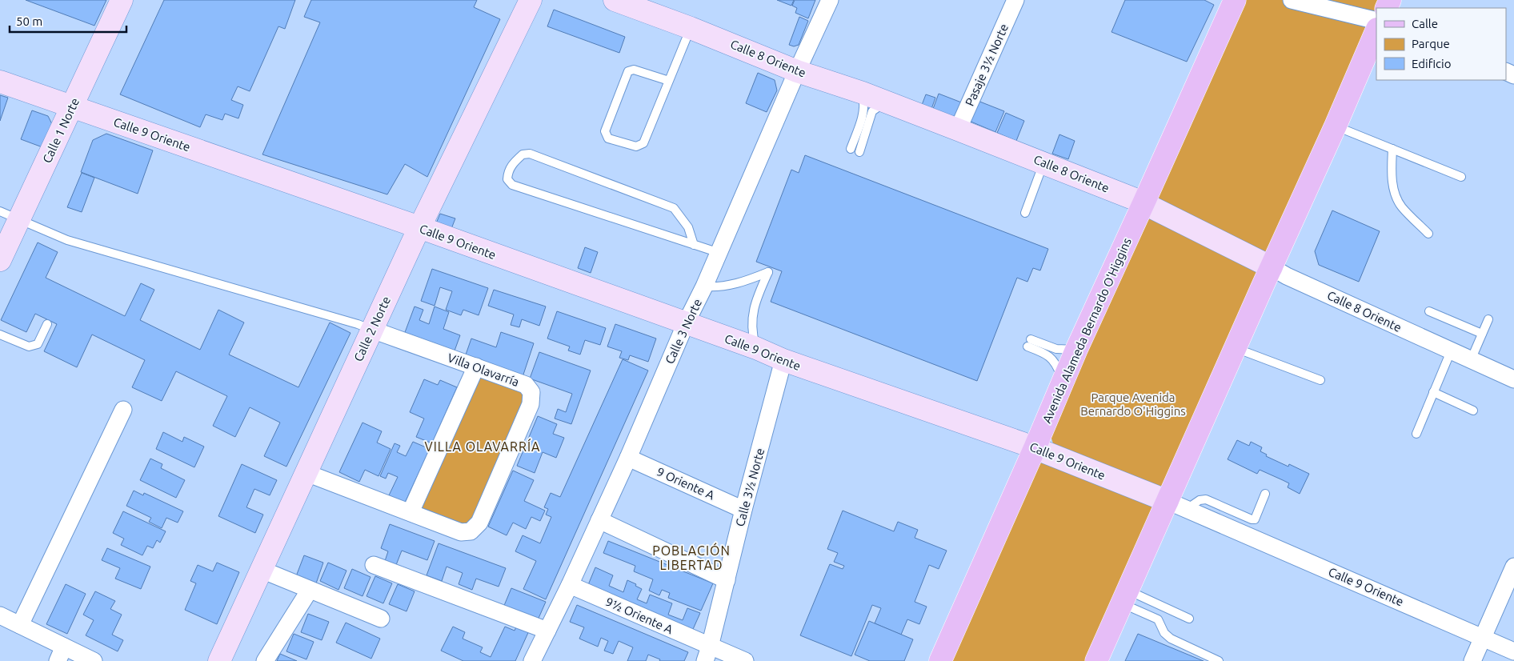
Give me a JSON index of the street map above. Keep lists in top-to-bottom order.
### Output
{
  "streets": {
    "main road": ["Avenida Alameda Bernardo O'Higgins"],
    "street": [
      "Calle 8 Oriente",
      "Pasaje 3½ Norte",
      "Calle 1 Norte",
      "Calle 9 Oriente",
      "Calle 2 Norte",
      "Calle 3 Norte",
      "Villa Olavarría",
      "9 Oriente A",
      "Calle 3½ Norte",
      "9½ Oriente A"
    ]
  },
  "crossings": [
    ["Calle 8 Oriente", "Pasaje 3½ Norte"],
    ["Calle 8 Oriente", "Avenida Alameda Bernardo O'Higgins"],
    ["Calle 8 Oriente", "Calle 3 Norte"],
    ["Calle 1 Norte", "Calle 9 Oriente"],
    ["Calle 9 Oriente", "Calle 2 Norte"],
    ["Calle 9 Oriente", "Avenida Alameda Bernardo O'Higgins"],
    ["Calle 9 Oriente", "Calle 3 Norte"],
    ["Calle 9 Oriente", "Calle 3½ Norte"],
    ["Calle 2 Norte", "Villa Olavarría"],
    ["Calle 3 Norte", "9 Oriente A"],
    ["Calle 3 Norte", "9½ Oriente A"],
    ["9 Oriente A", "Calle 3½ Norte"],
    ["Calle 3½ Norte", "9½ Oriente A"]
  ],
  "districts": ["VILLA OLAVARRÍA", "POBLACIÓN LIBERTAD"],
  "parks": ["Parque Avenida Bernardo O'Higgins"],
  "legend": ["Calle", "Parque", "Edificio"],
  "scale_bar": "50 m"
}
